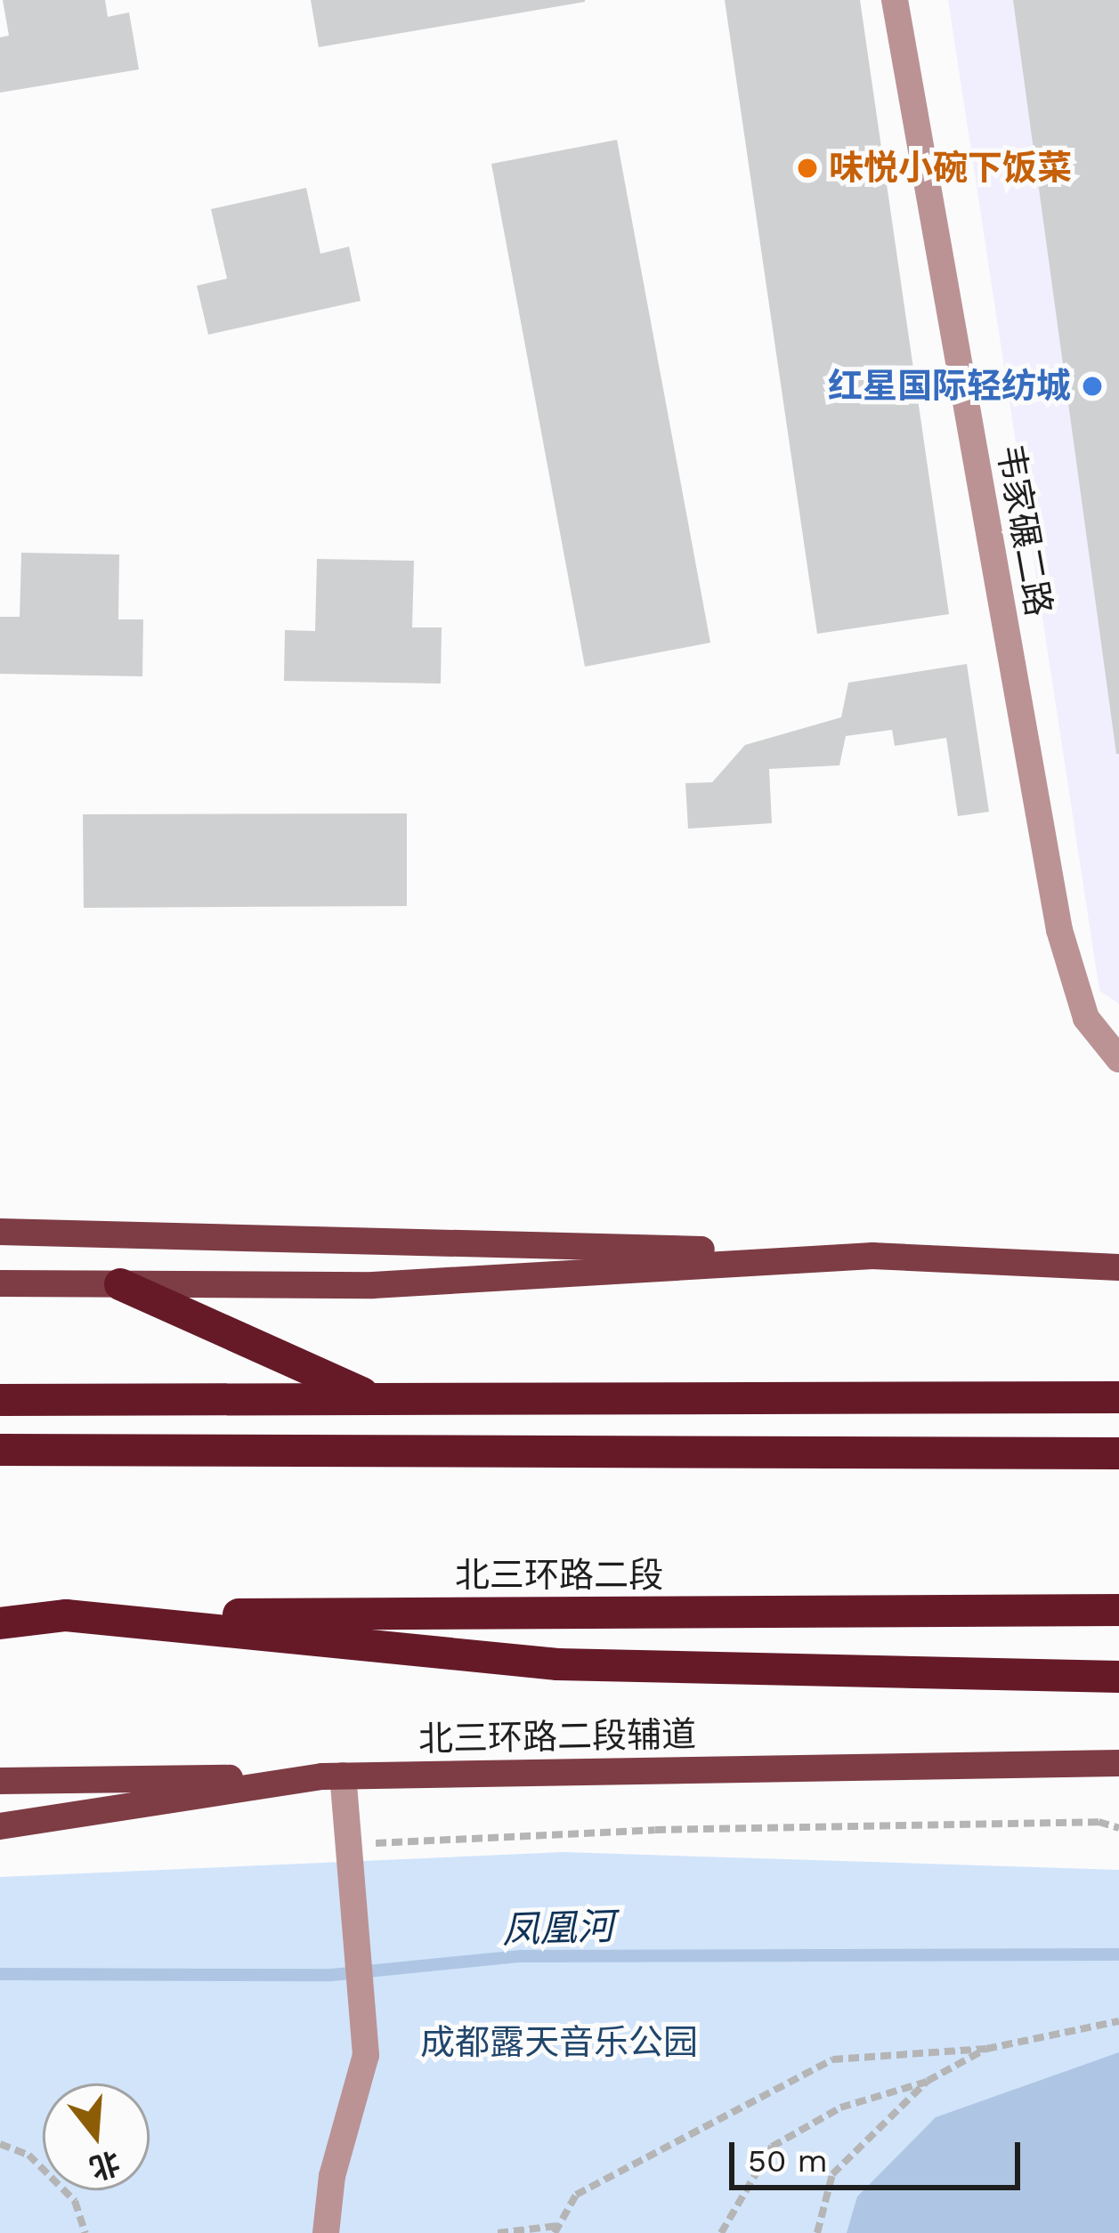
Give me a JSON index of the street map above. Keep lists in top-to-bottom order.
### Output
{
  "streets": {
    "highway": ["北三环路二段"],
    "main road": ["北三环路二段辅道"],
    "street": ["韦家碾二路"]
  },
  "water": ["凤凰河"],
  "parks": ["成都露天音乐公园"],
  "places": ["味悦小碗下饭菜", "红星国际轻纺城"],
  "scale_bar": "50 m",
  "north": "bottom"
}
